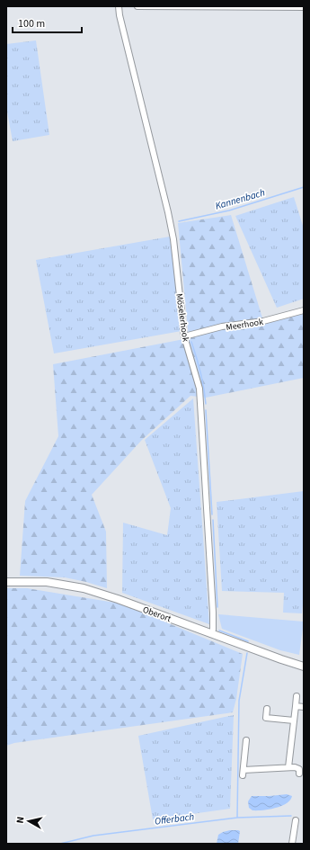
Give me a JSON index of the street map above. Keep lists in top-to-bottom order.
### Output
{
  "streets": {
    "main road": ["Oberort"],
    "street": ["Möselerhook", "Meerhook"]
  },
  "crossings": [
    ["Möselerhook", "Meerhook"],
    ["Möselerhook", "Oberort"]
  ],
  "water": ["Kannenbach", "Offerbach"],
  "scale_bar": "100 m",
  "north": "left"
}
